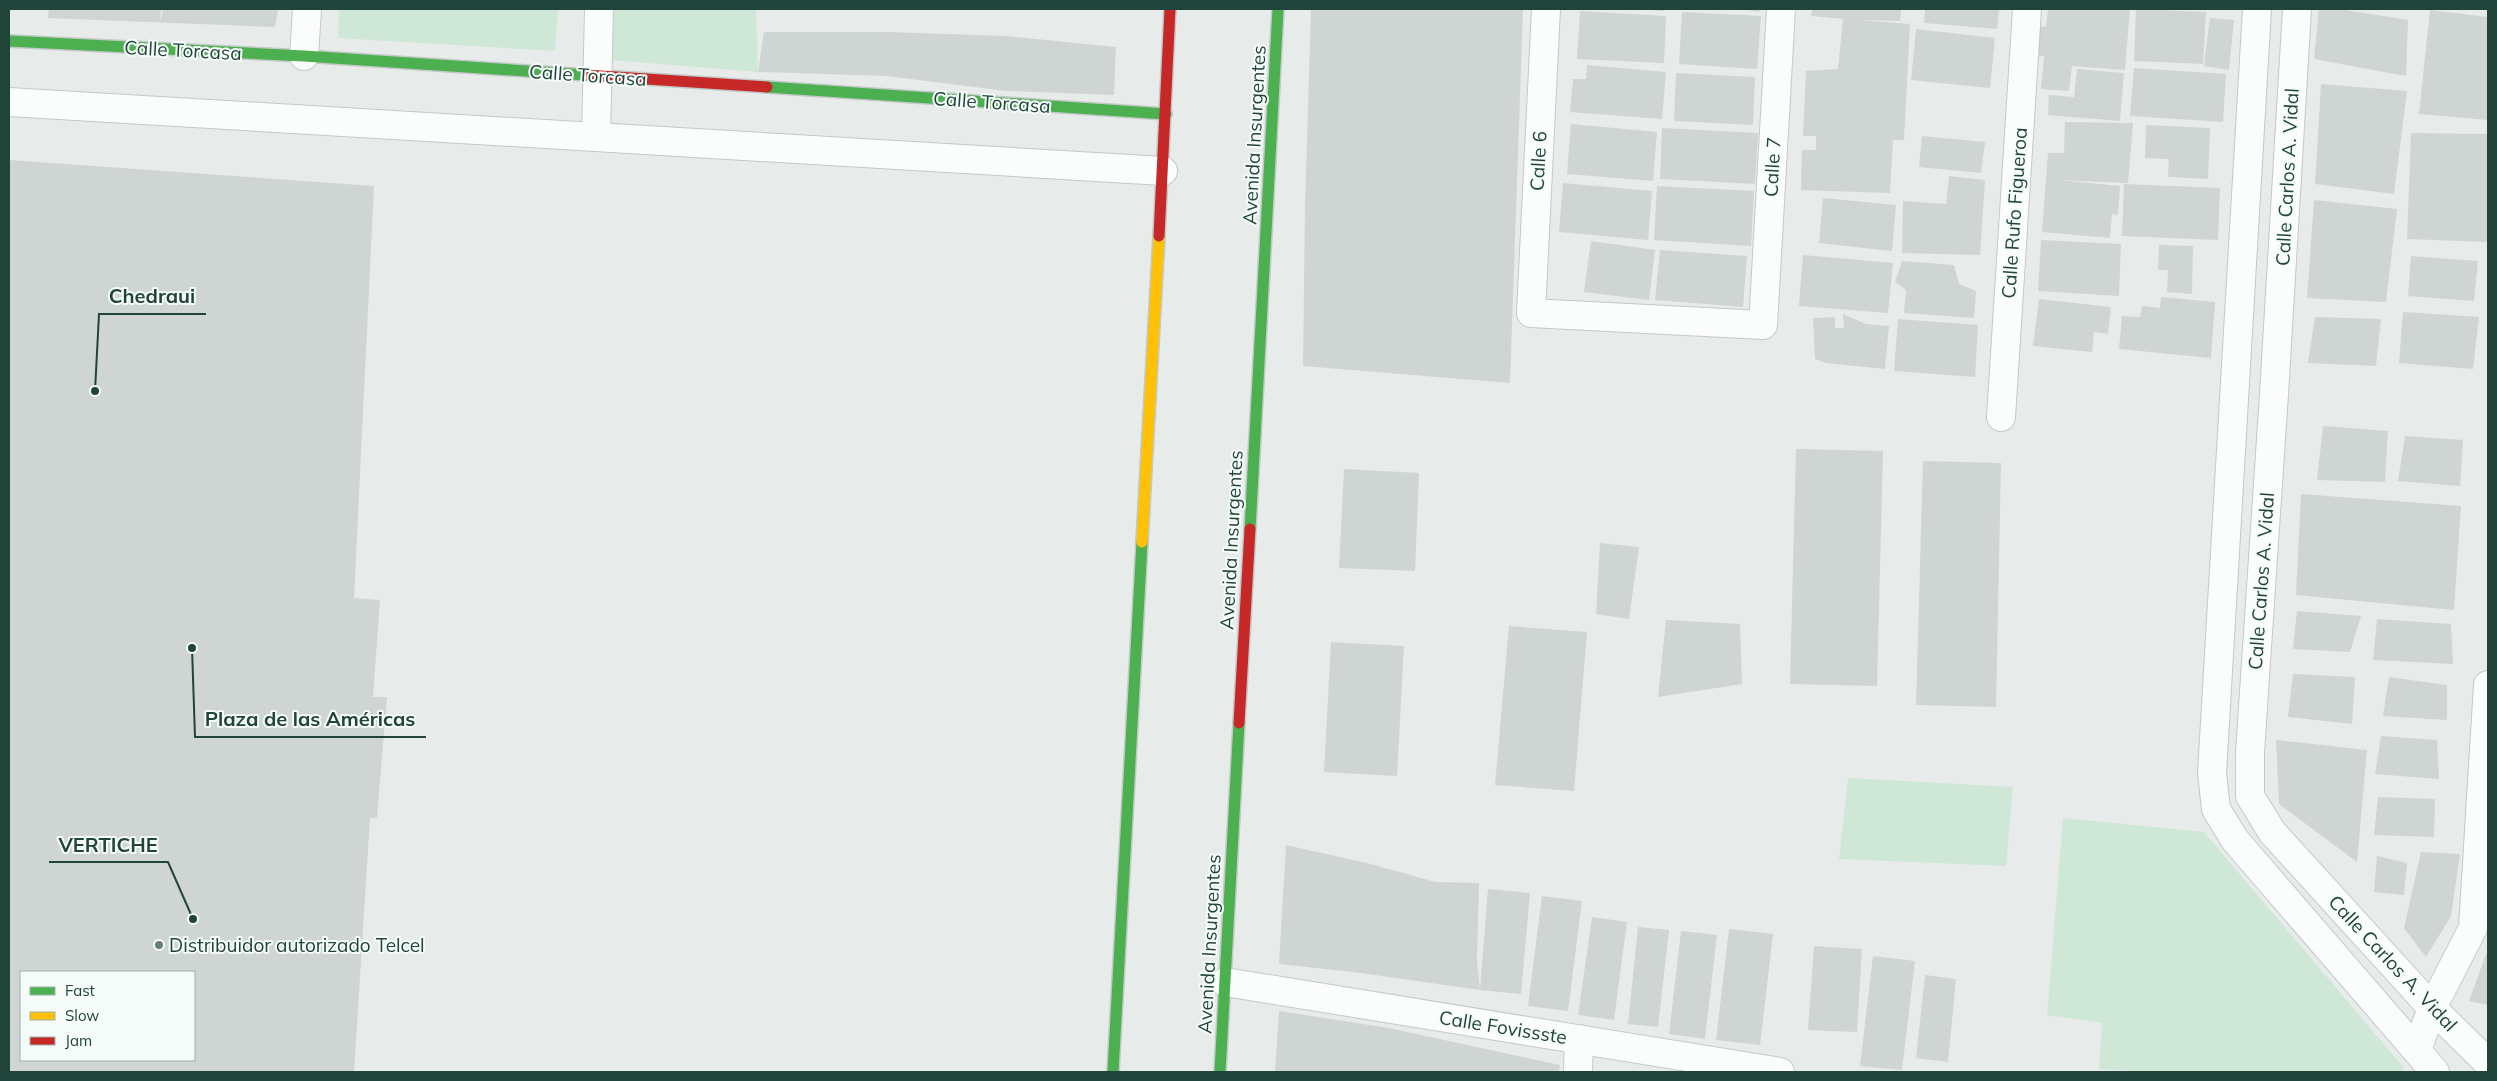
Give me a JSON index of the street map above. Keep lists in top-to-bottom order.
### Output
{
  "streets": {
    "main road": ["Calle Torcasa", "Avenida Insurgentes"],
    "street": [
      "Calle 6",
      "Calle 7",
      "Calle Carlos A. Vidal",
      "Calle Rufo Figueroa",
      "Calle Fovissste"
    ]
  },
  "crossings": [
    ["Avenida Insurgentes", "Calle Fovissste"],
    ["Calle 6", "Calle 7"]
  ],
  "places": [
    "Chedraui",
    "Plaza de las Américas",
    "VERTICHE",
    "Distribuidor autorizado Telcel"
  ],
  "legend": ["Fast", "Slow", "Jam"]
}
